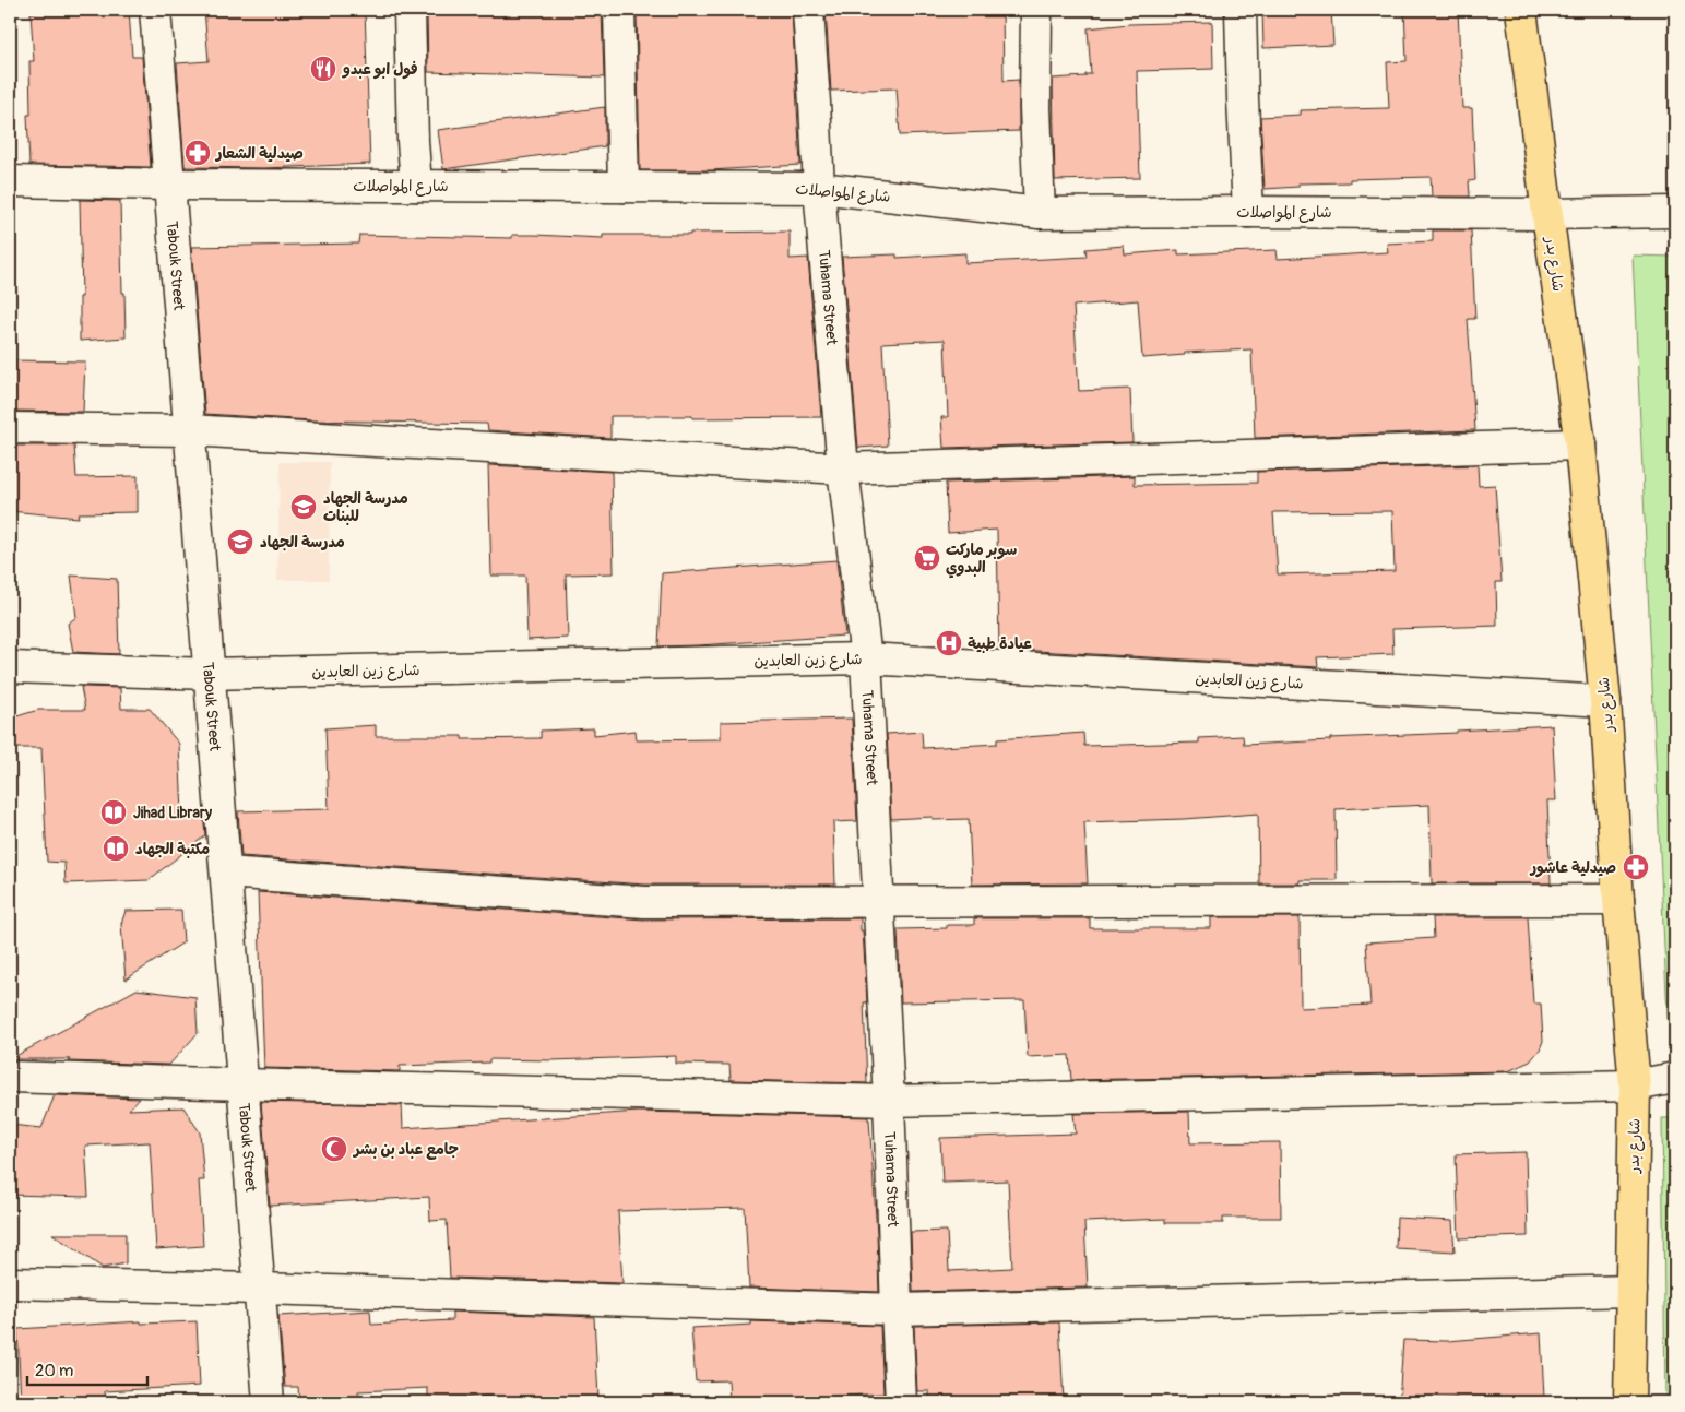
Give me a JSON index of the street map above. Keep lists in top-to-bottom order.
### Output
{
  "streets": {
    "main road": ["شارع بدر"],
    "street": [
      "شارع المواصلات",
      "Tabouk Street",
      "Tuhama Street",
      "شارع زين العابدين"
    ]
  },
  "crossings": [
    ["شارع المواصلات", "شارع بدر"],
    ["شارع المواصلات", "Tabouk Street"],
    ["شارع المواصلات", "Tuhama Street"],
    ["شارع بدر", "شارع زين العابدين"],
    ["Tabouk Street", "شارع زين العابدين"],
    ["Tuhama Street", "شارع زين العابدين"]
  ],
  "places": {
    "restaurant": ["فول ابو عبدو"],
    "pharmacy": ["صيدلية الشعار", "صيدلية عاشور"],
    "school or university": ["مدرسة الجهاد للبنات", "مدرسة الجهاد"],
    "supermarket": ["سوبر ماركت البدوي"],
    "hospital": ["عيادة طبية"],
    "library": ["Jihad Library", "مكتبة الجهاد"],
    "mosque": ["جامع عباد بن بشر"]
  },
  "scale_bar": "20 m"
}
